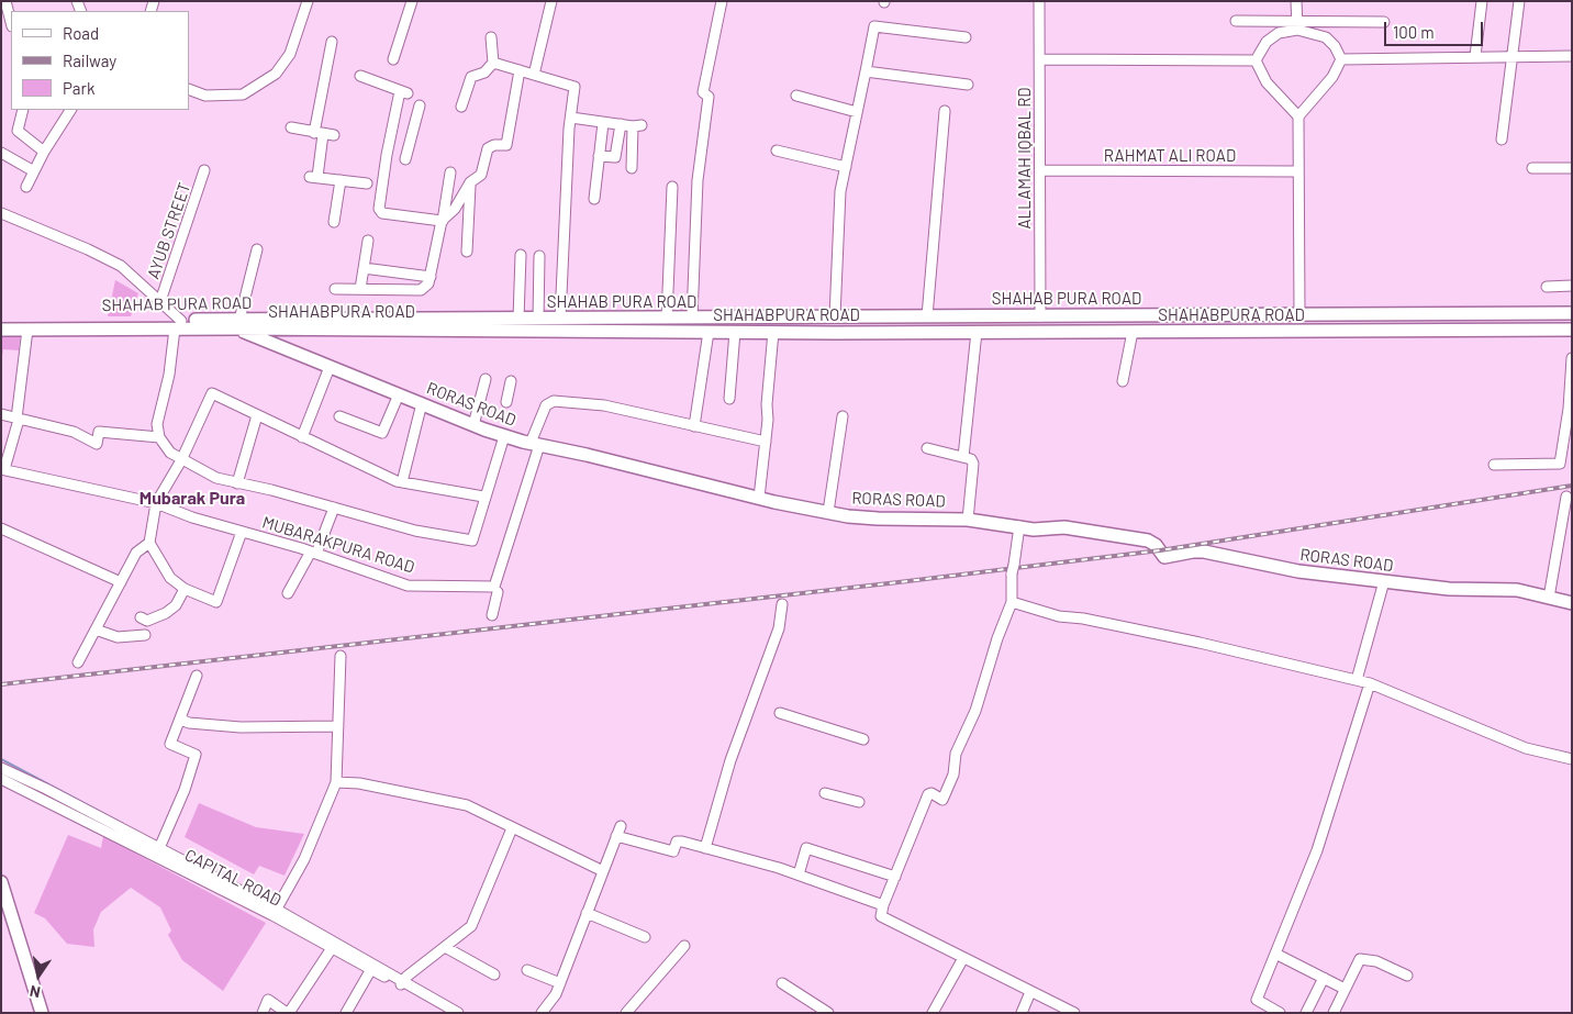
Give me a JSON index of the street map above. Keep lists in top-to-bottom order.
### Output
{
  "streets": {
    "main road": ["SHAHAB PURA ROAD", "SHAHABPURA ROAD", "RORAS ROAD"],
    "street": [
      "RAHMAT ALI ROAD",
      "ALLAMAH IQBAL RD",
      "AYUB STREET",
      "MUBARAKPURA ROAD",
      "CAPITAL ROAD"
    ]
  },
  "crossings": [
    ["RAHMAT ALI ROAD", "ALLAMAH IQBAL RD"],
    ["ALLAMAH IQBAL RD", "SHAHAB PURA ROAD"],
    ["SHAHAB PURA ROAD", "SHAHABPURA ROAD"],
    ["SHAHAB PURA ROAD", "RORAS ROAD"],
    ["SHAHABPURA ROAD", "RORAS ROAD"],
    ["RORAS ROAD", "MUBARAKPURA ROAD"]
  ],
  "districts": ["Mubarak Pura"],
  "legend": ["Road", "Railway", "Park"],
  "scale_bar": "100 m",
  "north": "bottom"
}
